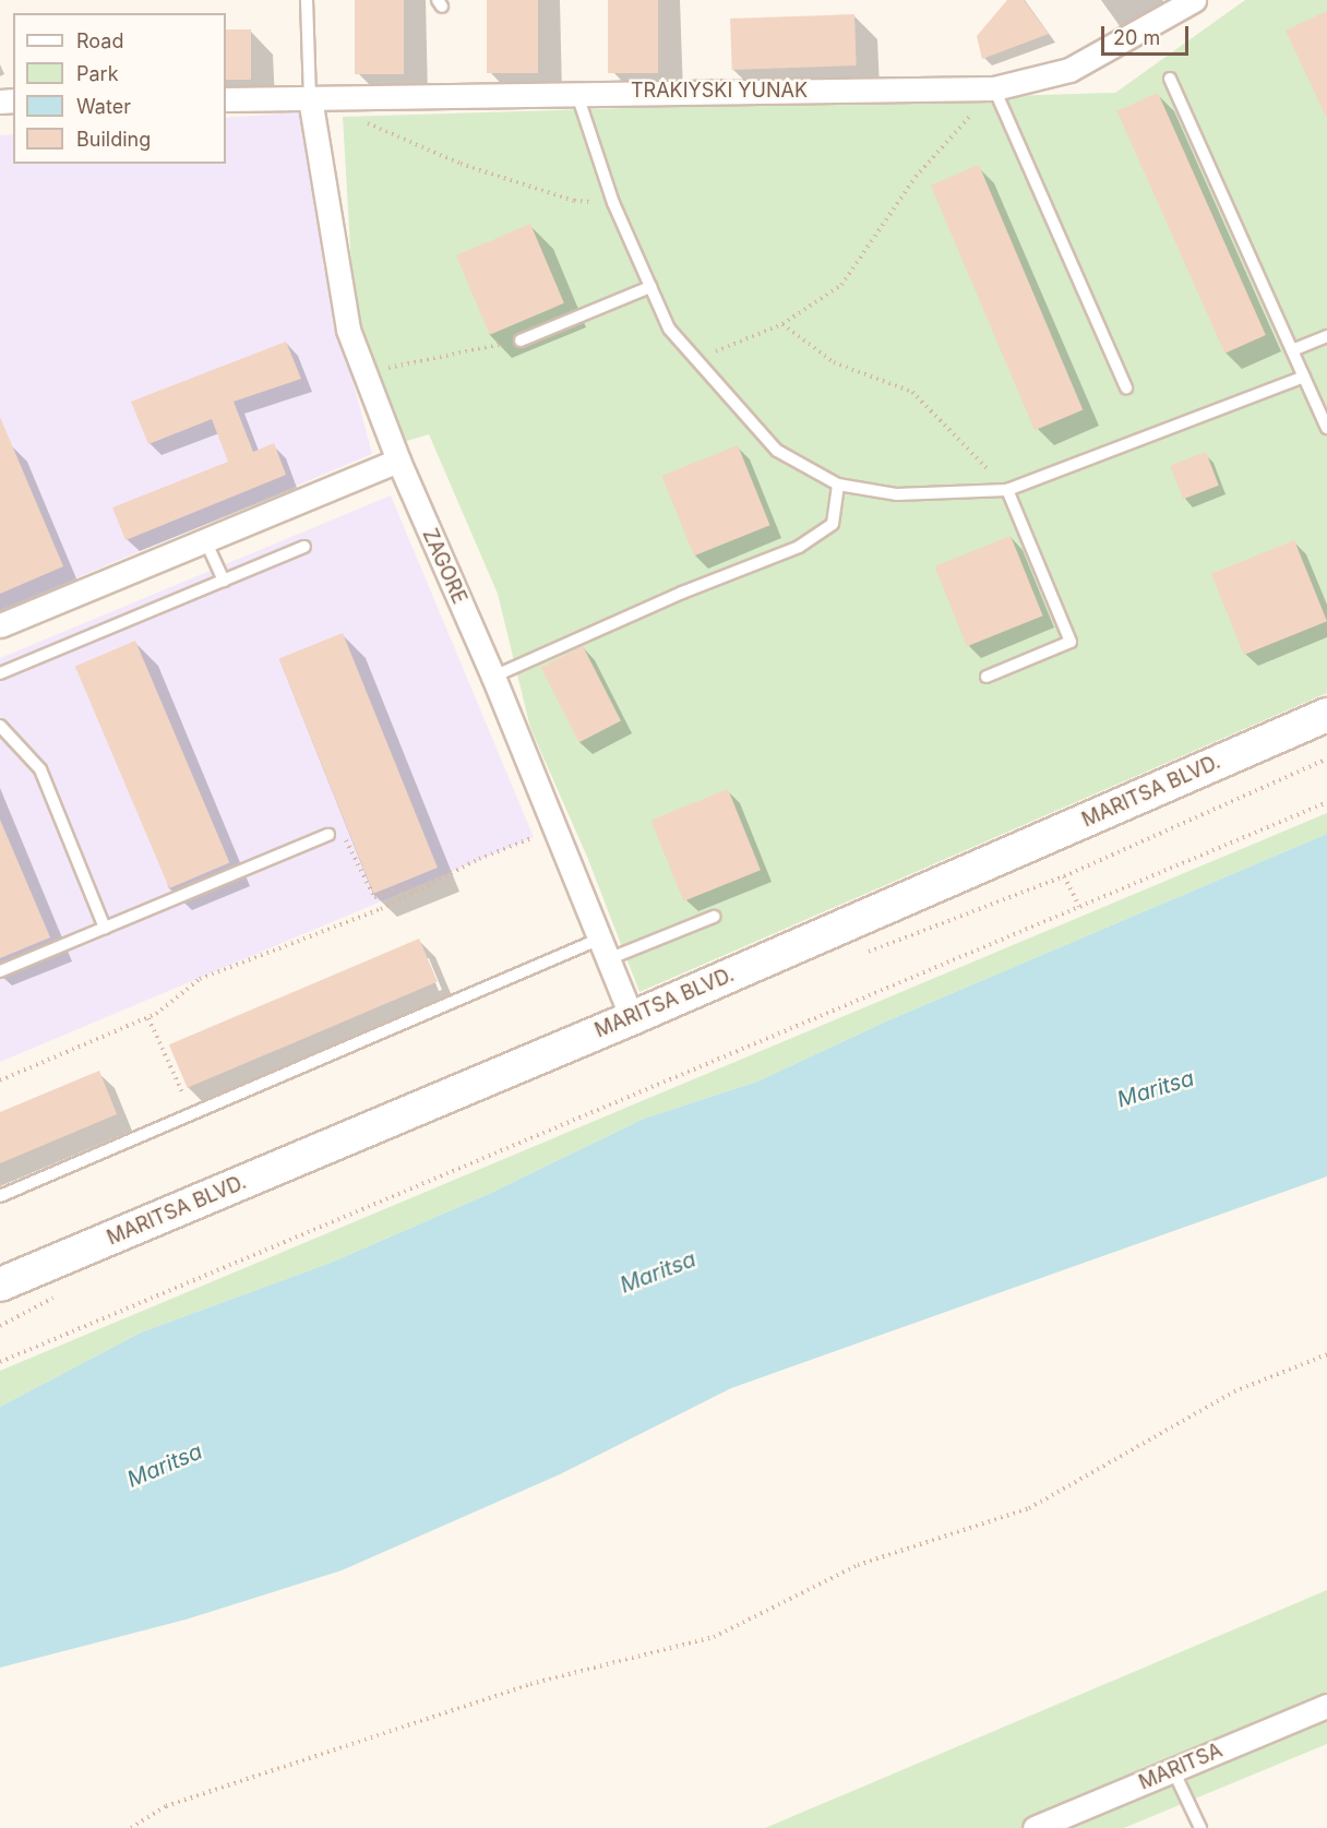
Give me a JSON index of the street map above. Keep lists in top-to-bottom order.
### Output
{
  "streets": {
    "street": [
      "TRAKIYSKI YUNAK",
      "ZAGORE",
      "MARITSA BLVD.",
      "MARITSA"
    ]
  },
  "crossings": [
    ["TRAKIYSKI YUNAK", "ZAGORE"],
    ["ZAGORE", "MARITSA BLVD."]
  ],
  "water": ["Maritsa"],
  "legend": [
    "Road",
    "Park",
    "Water",
    "Building"
  ],
  "scale_bar": "20 m"
}
